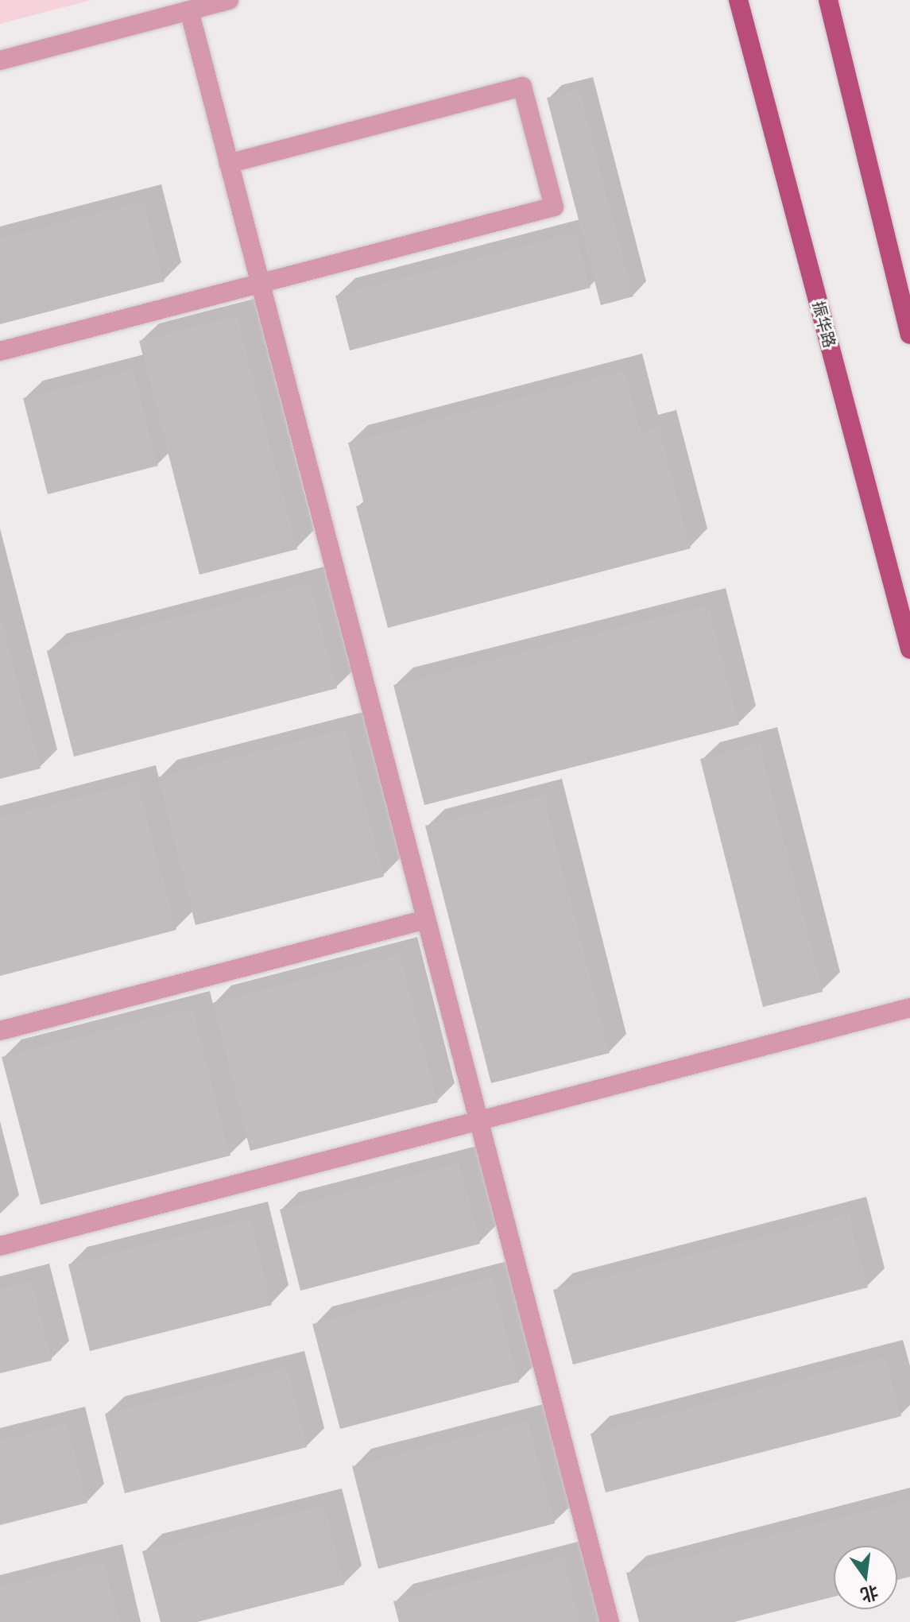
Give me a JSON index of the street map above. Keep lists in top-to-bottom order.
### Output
{
  "streets": {
    "main road": ["振华路"]
  },
  "north": "bottom"
}
